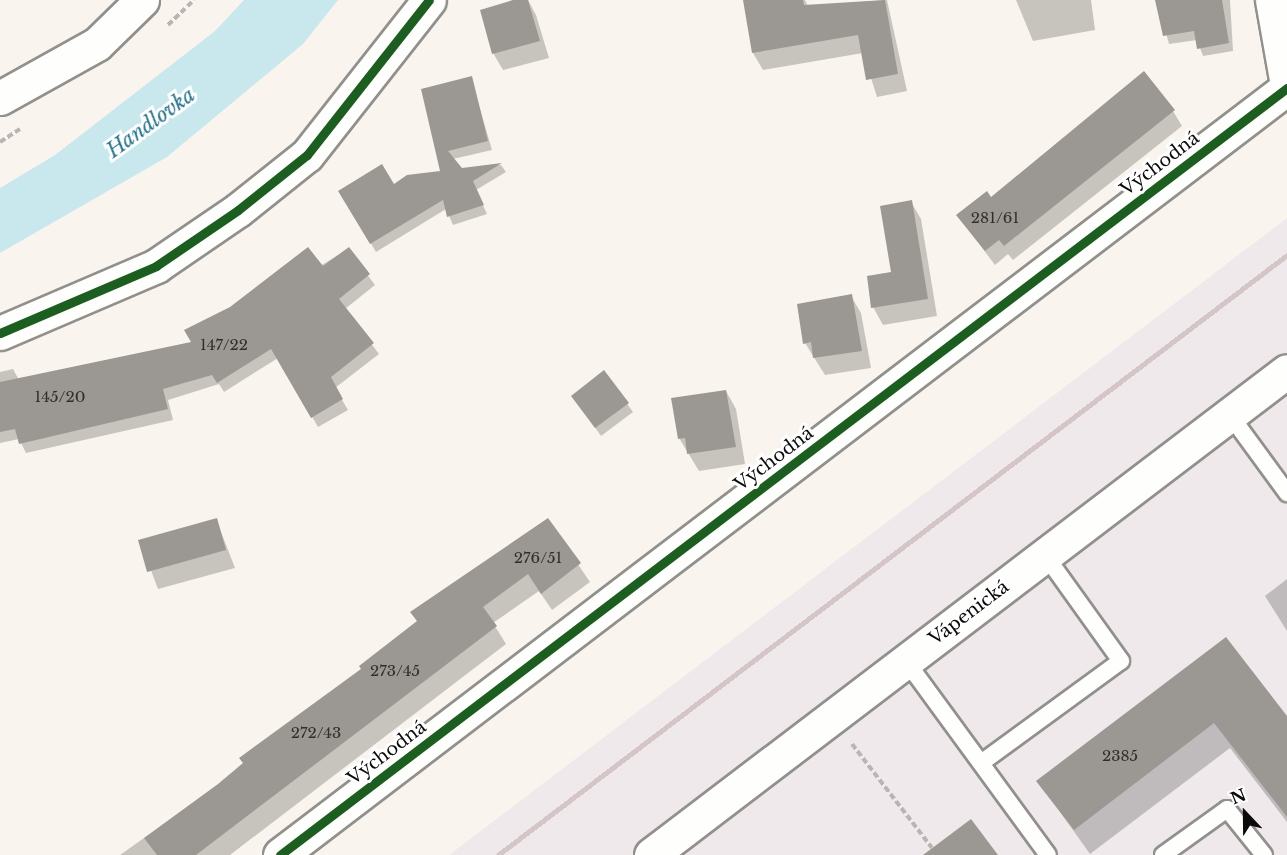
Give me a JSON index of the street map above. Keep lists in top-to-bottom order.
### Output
{
  "streets": {
    "street": ["Východná", "Vápenická"]
  },
  "water": ["Handlovka"],
  "house_numbers": [
    "281/61",
    "147/22",
    "145/20",
    "276/51",
    "273/45",
    "272/43",
    "2385"
  ],
  "north": "top"
}
